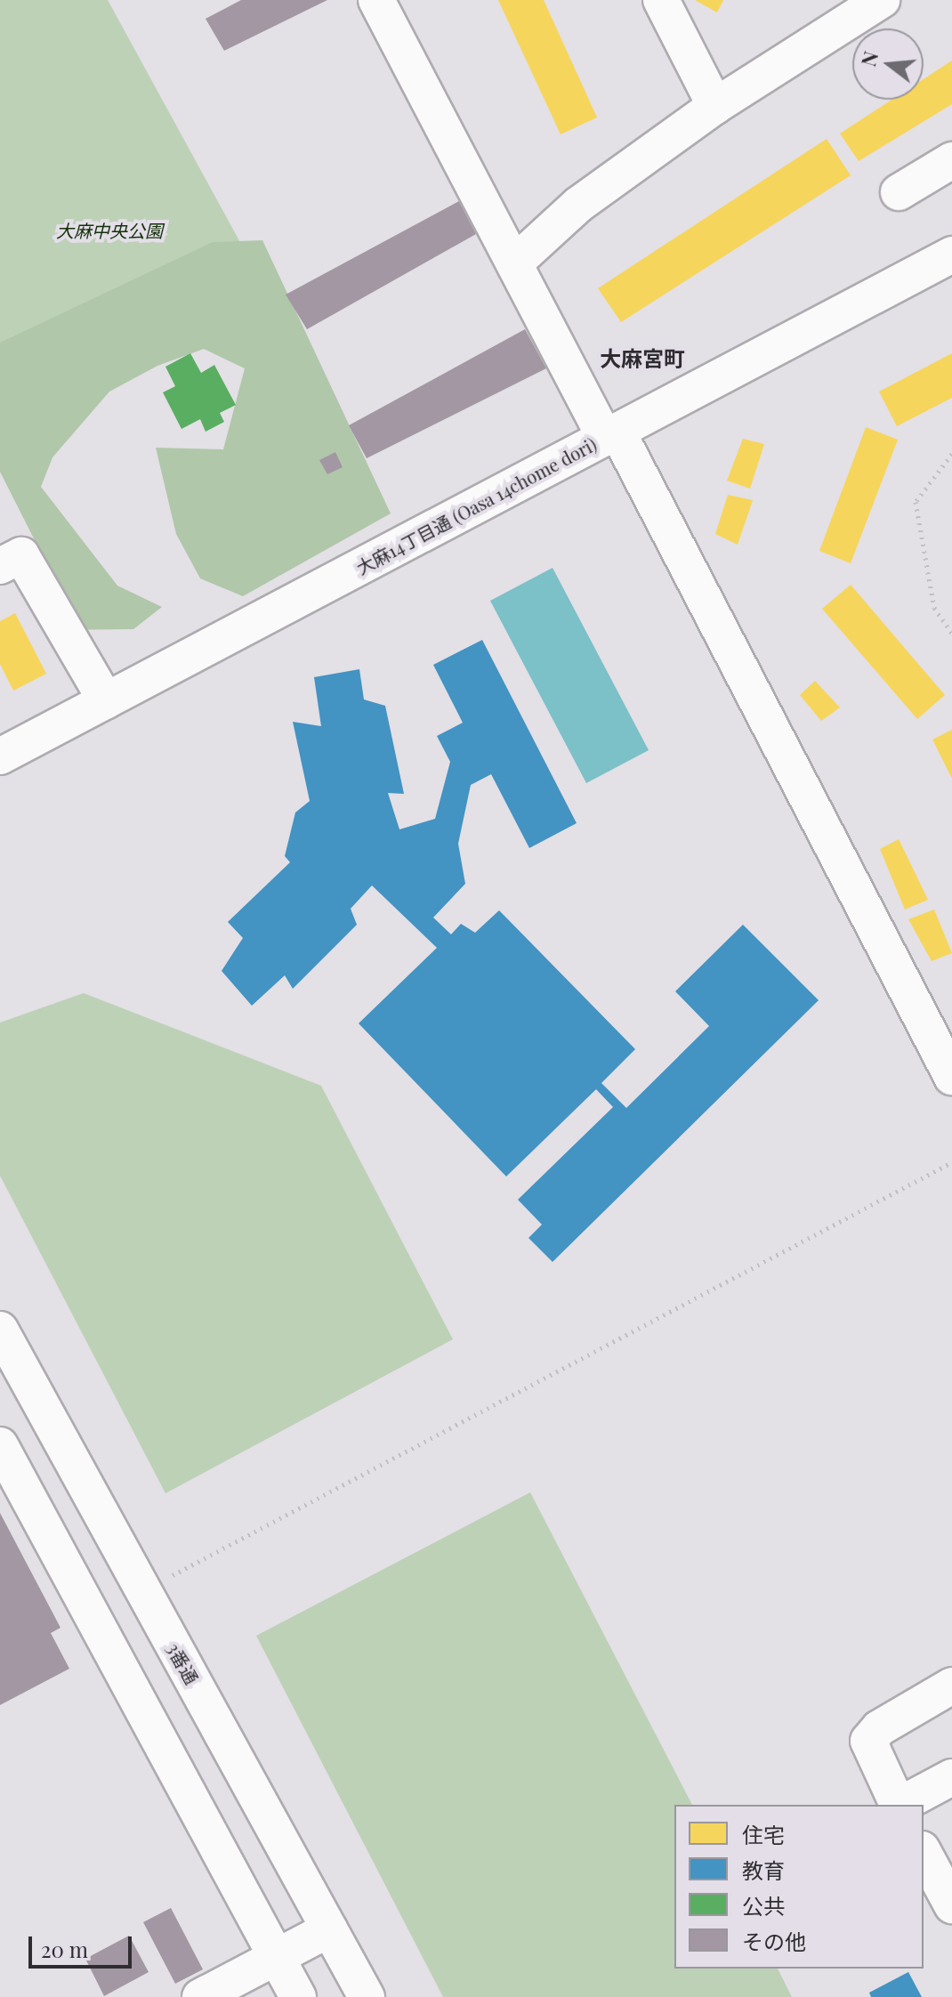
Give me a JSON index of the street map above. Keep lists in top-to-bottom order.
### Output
{
  "streets": {
    "street": ["大麻14丁目通 (Oasa 14chome dori)", "3番通"]
  },
  "districts": ["大麻宮町"],
  "parks": ["大麻中央公園"],
  "legend": [
    "住宅",
    "教育",
    "公共",
    "その他"
  ],
  "scale_bar": "20 m",
  "north": "left"
}
